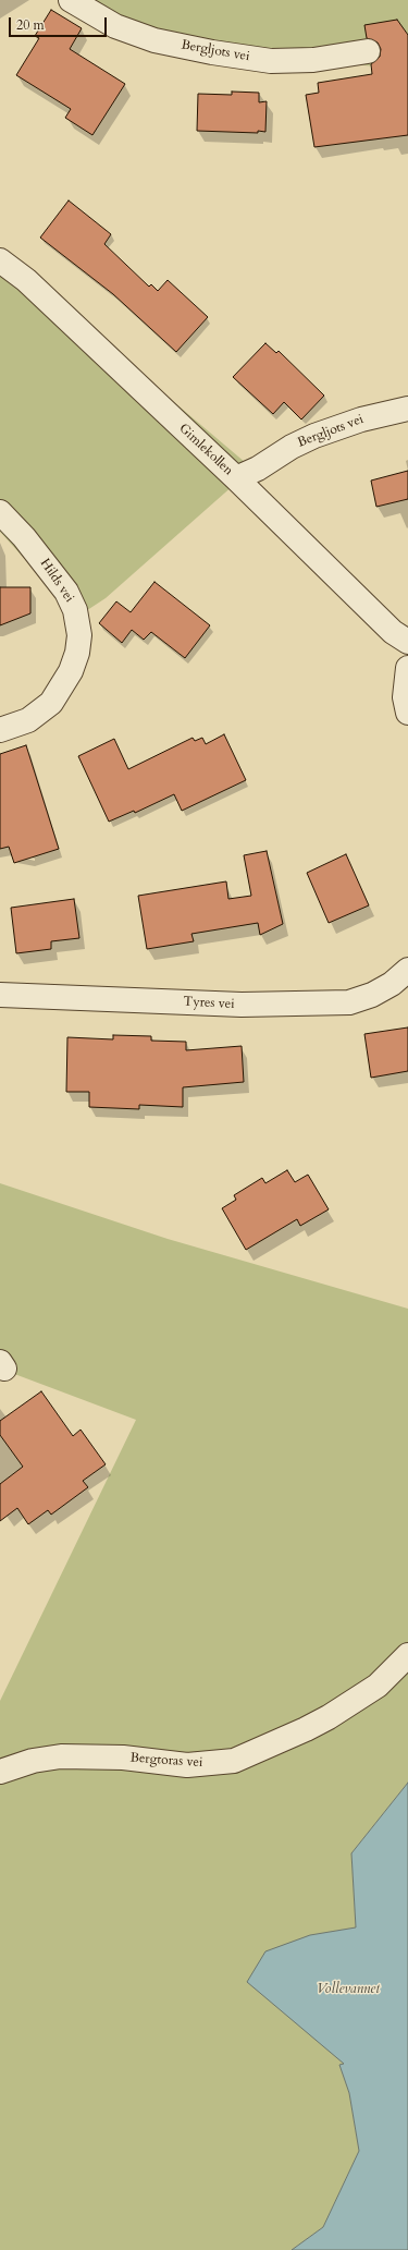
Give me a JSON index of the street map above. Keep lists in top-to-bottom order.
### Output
{
  "streets": {
    "street": [
      "Bergljots vei",
      "Gimlekollen",
      "Hilds vei",
      "Tyres vei",
      "Bergtoras vei"
    ]
  },
  "crossings": [
    ["Bergljots vei", "Gimlekollen"]
  ],
  "water": ["Vollevannet"],
  "scale_bar": "20 m"
}
